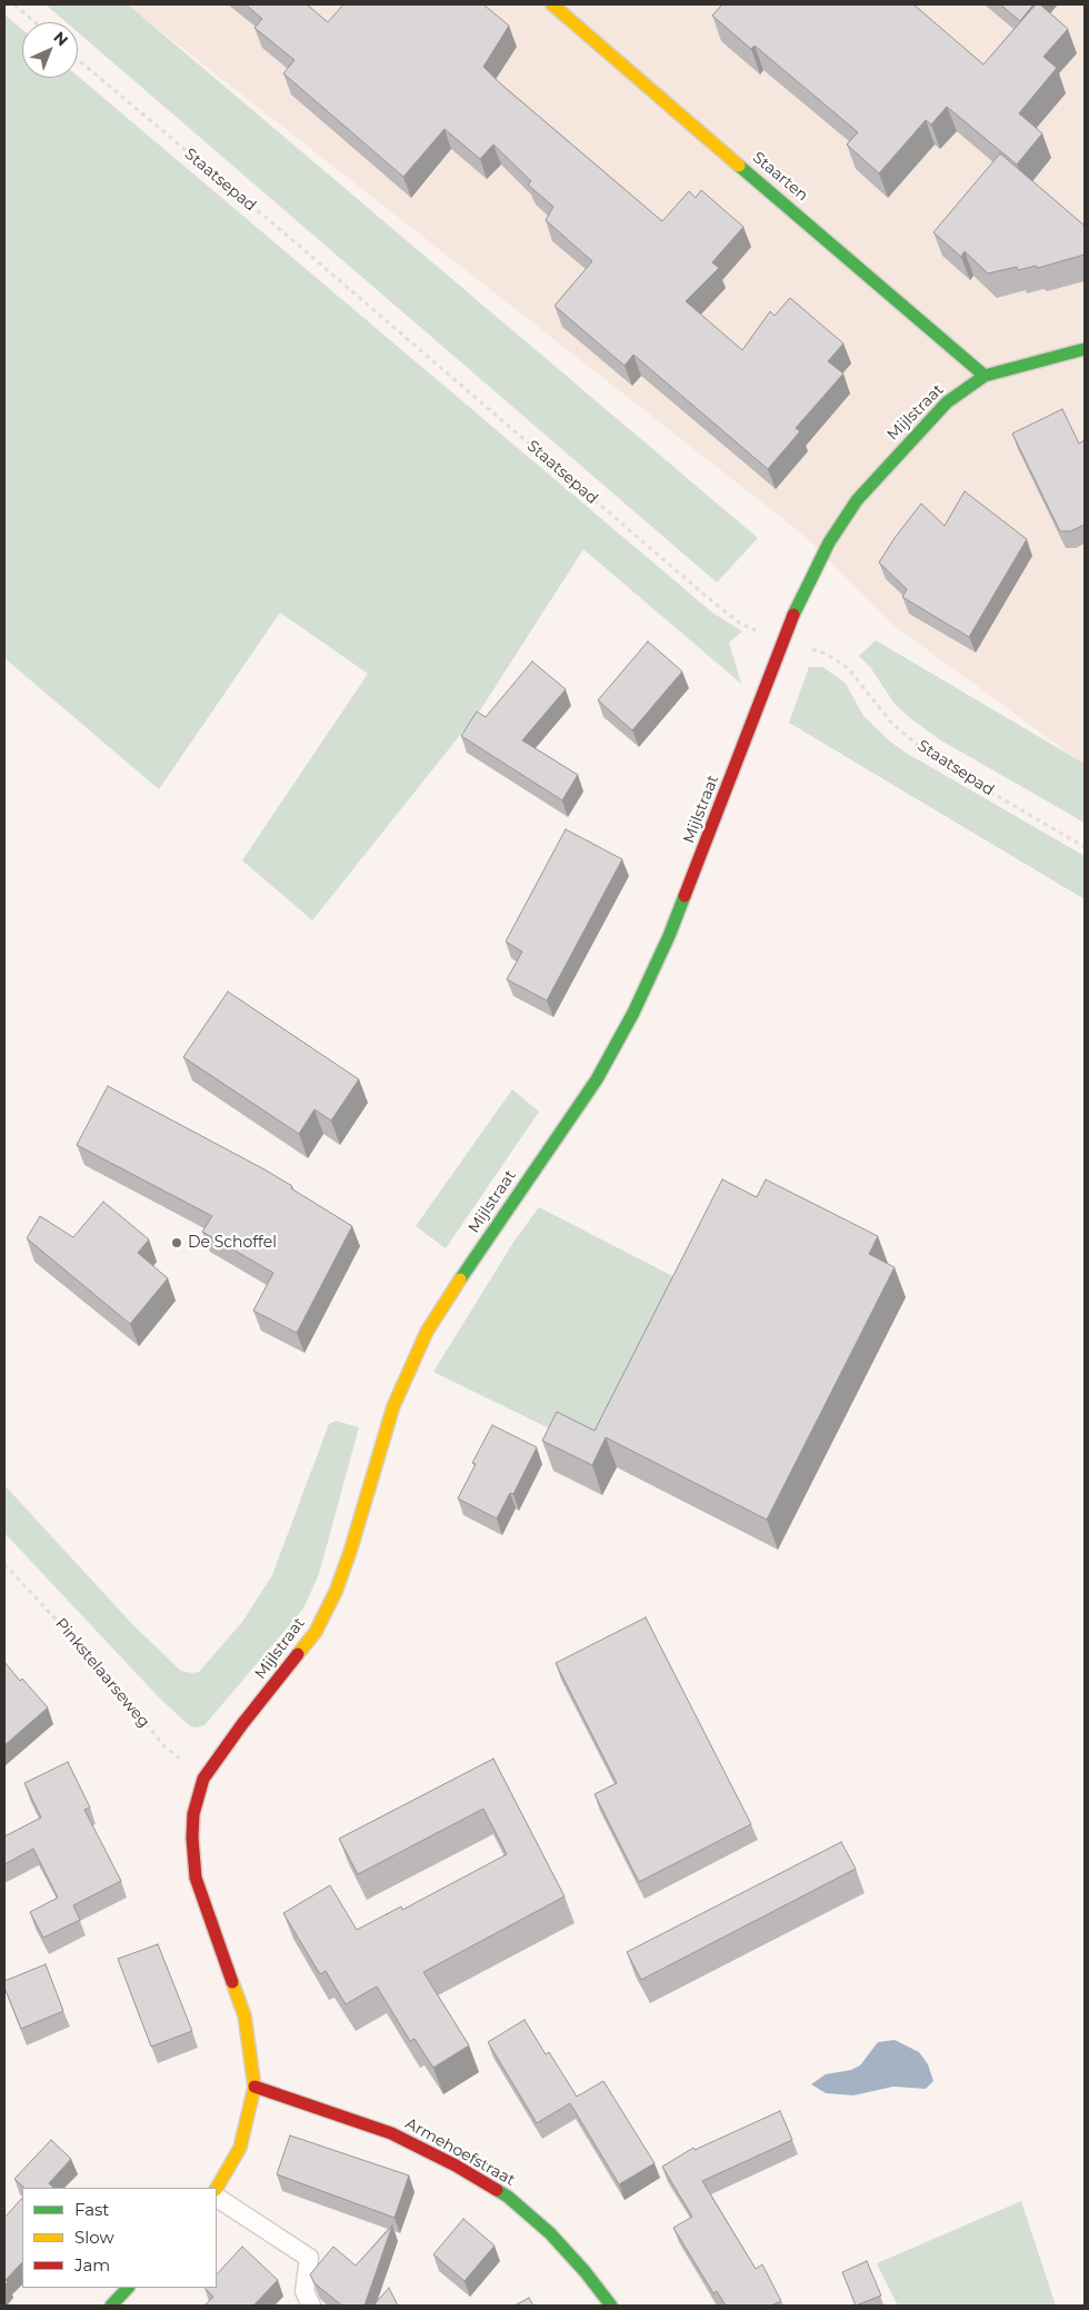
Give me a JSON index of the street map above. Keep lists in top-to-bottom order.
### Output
{
  "streets": {
    "street": ["Staarten", "Mijlstraat", "Armehoefstraat"],
    "path": ["Staatsepad", "Pinkstelaarseweg"]
  },
  "crossings": [
    ["Staarten", "Mijlstraat"],
    ["Staatsepad", "Mijlstraat"],
    ["Mijlstraat", "Pinkstelaarseweg"],
    ["Mijlstraat", "Armehoefstraat"]
  ],
  "places": ["De Schoffel"],
  "legend": ["Fast", "Slow", "Jam"],
  "north": "top right"
}
